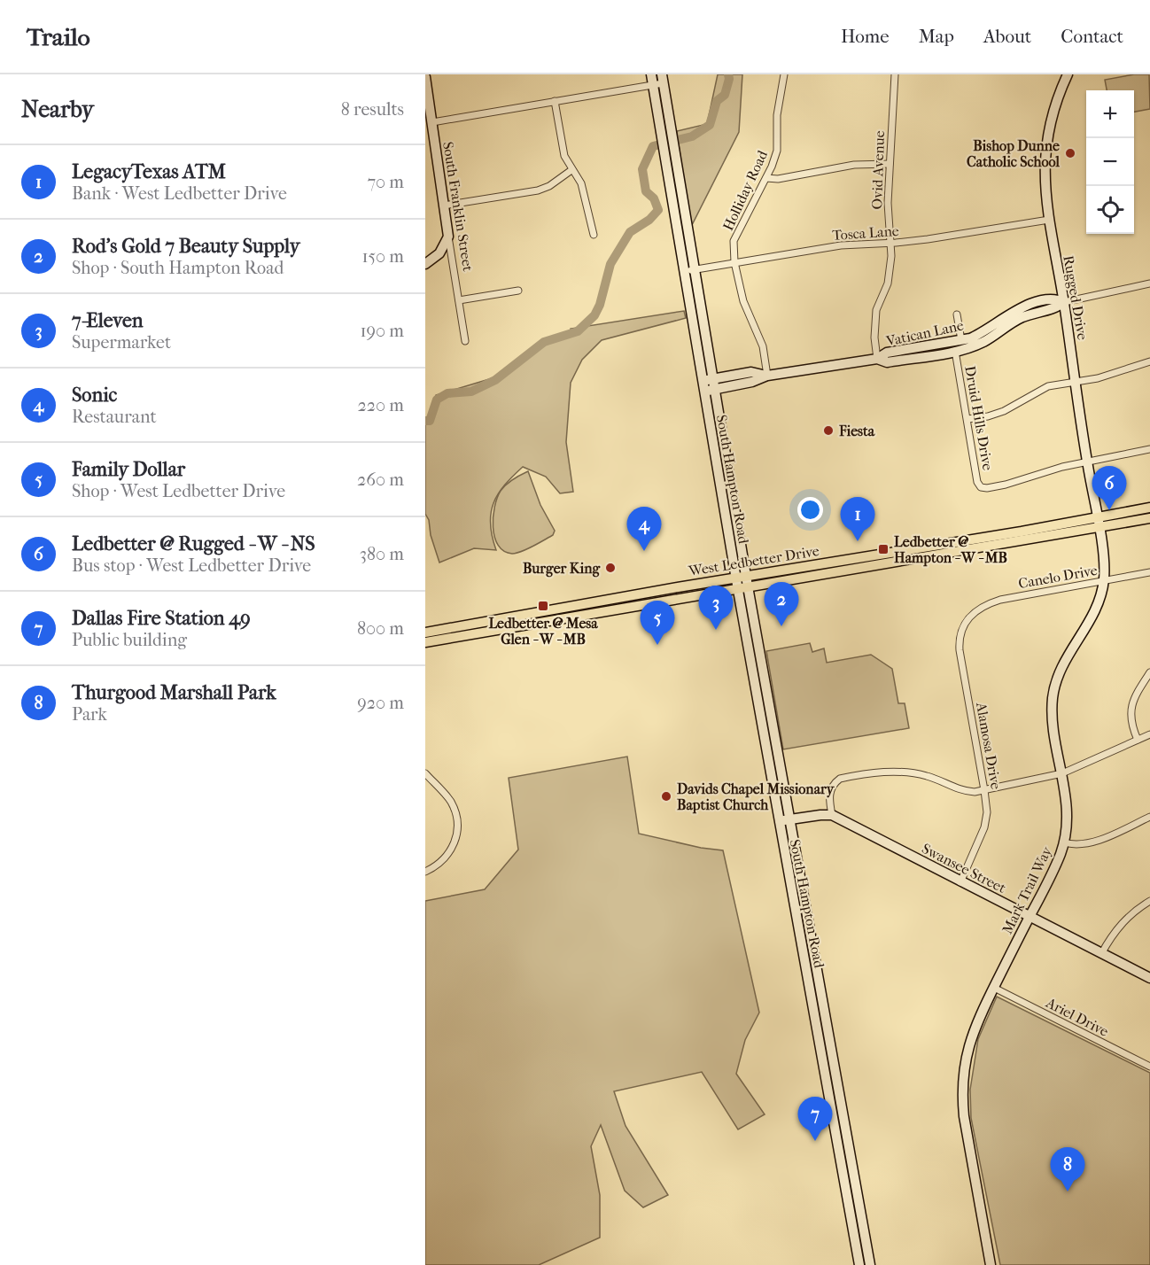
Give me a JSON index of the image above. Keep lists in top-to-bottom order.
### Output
{
  "streets": {
    "main road": ["West Ledbetter Drive"],
    "street": [
      "Ovid Avenue",
      "Holliday Road",
      "South Franklin Street",
      "Tosca Lane",
      "Rugged Drive",
      "Vatican Lane",
      "Druid Hills Drive",
      "South Hampton Road",
      "Canelo Drive",
      "Alamosa Drive",
      "Swansee Street",
      "Mark Trail Way",
      "Ariel Drive"
    ]
  },
  "crossings": [
    ["Ovid Avenue", "Tosca Lane"],
    ["Ovid Avenue", "Vatican Lane"],
    ["Holliday Road", "Tosca Lane"],
    ["Holliday Road", "Vatican Lane"],
    ["Tosca Lane", "Rugged Drive"],
    ["Tosca Lane", "South Hampton Road"],
    ["Rugged Drive", "Vatican Lane"],
    ["Rugged Drive", "Druid Hills Drive"],
    ["Rugged Drive", "West Ledbetter Drive"],
    ["Rugged Drive", "Mark Trail Way"],
    ["Vatican Lane", "Druid Hills Drive"],
    ["Vatican Lane", "South Hampton Road"],
    ["South Hampton Road", "West Ledbetter Drive"],
    ["West Ledbetter Drive", "Mark Trail Way"],
    ["Canelo Drive", "Alamosa Drive"],
    ["Canelo Drive", "Mark Trail Way"],
    ["Alamosa Drive", "Swansee Street"],
    ["Swansee Street", "Mark Trail Way"],
    ["Mark Trail Way", "Ariel Drive"]
  ],
  "places": {
    "other": [
      "Bishop Dunne Catholic School",
      "Fiesta",
      "Burger King",
      "Davids Chapel Missionary Baptist Church"
    ],
    "transit": ["Ledbetter @ Hampton - W - MB", "Ledbetter @ Mesa Glen - W - MB"]
  },
  "page": {
    "header": "Trailo",
    "nav": [
      "Home",
      "Map",
      "About",
      "Contact"
    ],
    "heading": ["Nearby", "8 results"],
    "map_buttons": ["+", "−"],
    "list": [
      {
        "mark": "1",
        "name": "LegacyTexas ATM",
        "note": "Bank · West Ledbetter Drive",
        "value": "70 m"
      },
      {
        "mark": "2",
        "name": "Rod's Gold 7 Beauty Supply",
        "note": "Shop · South Hampton Road",
        "value": "150 m"
      },
      {
        "mark": "3",
        "name": "7-Eleven",
        "note": "Supermarket",
        "value": "190 m"
      },
      {
        "mark": "4",
        "name": "Sonic",
        "note": "Restaurant",
        "value": "220 m"
      },
      {
        "mark": "5",
        "name": "Family Dollar",
        "note": "Shop · West Ledbetter Drive",
        "value": "260 m"
      },
      {
        "mark": "6",
        "name": "Ledbetter @ Rugged - W - NS",
        "note": "Bus stop · West Ledbetter Drive",
        "value": "380 m"
      },
      {
        "mark": "7",
        "name": "Dallas Fire Station 49",
        "note": "Public building",
        "value": "800 m"
      },
      {
        "mark": "8",
        "name": "Thurgood Marshall Park",
        "note": "Park",
        "value": "920 m"
      }
    ],
    "pins": [
      "6",
      "1",
      "4",
      "2",
      "3",
      "5",
      "7",
      "8"
    ]
  }
}
